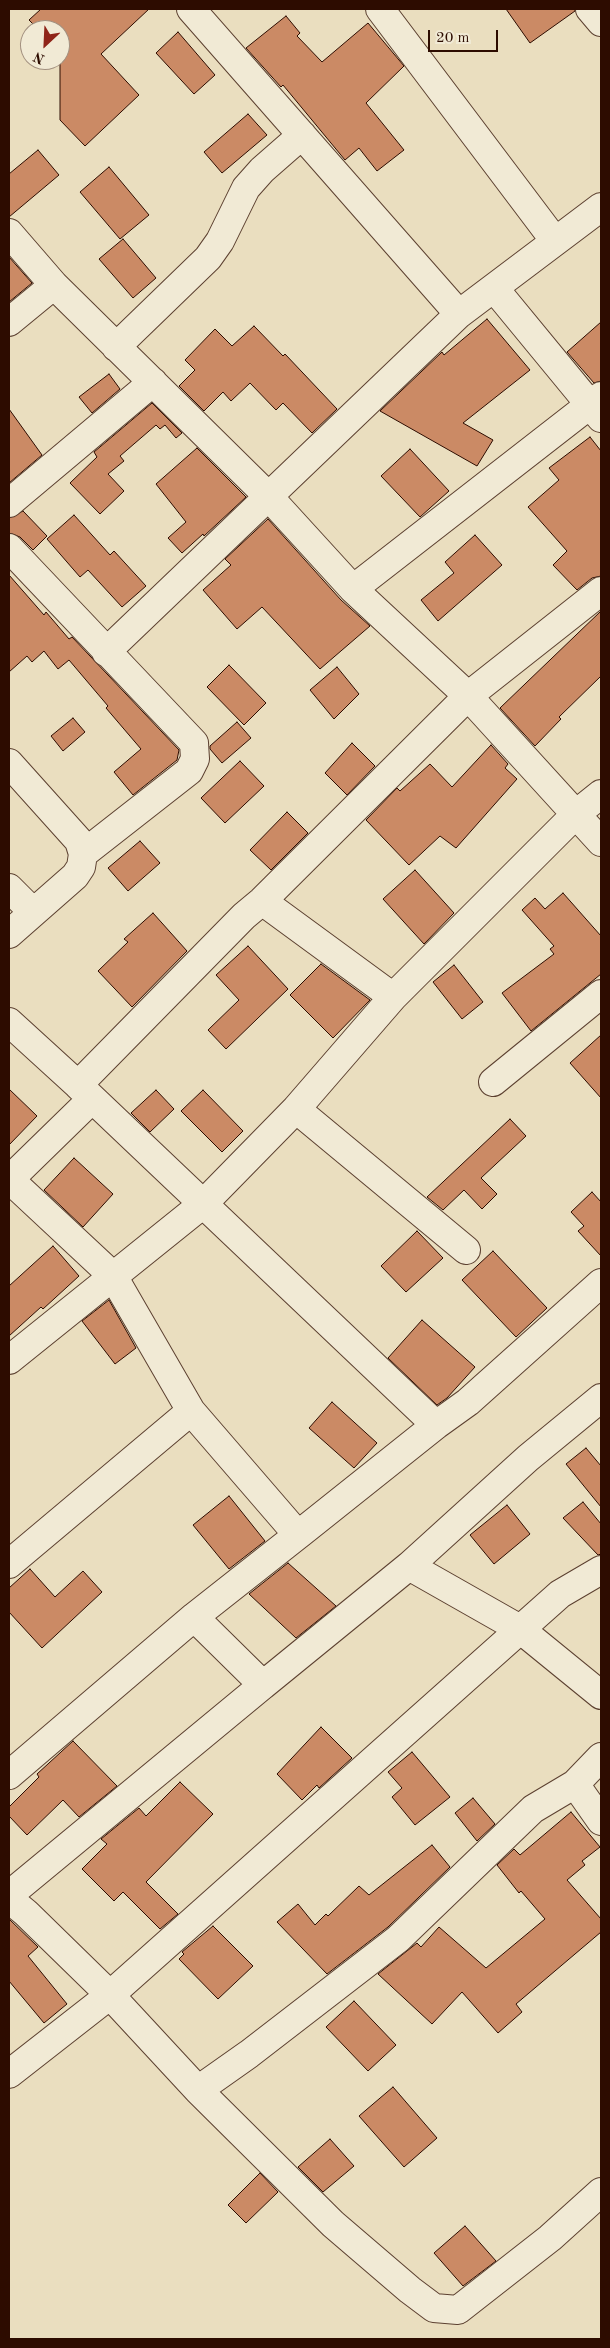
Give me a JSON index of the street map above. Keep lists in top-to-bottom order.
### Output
{
  "scale_bar": "20 m",
  "north": "bottom left"
}
